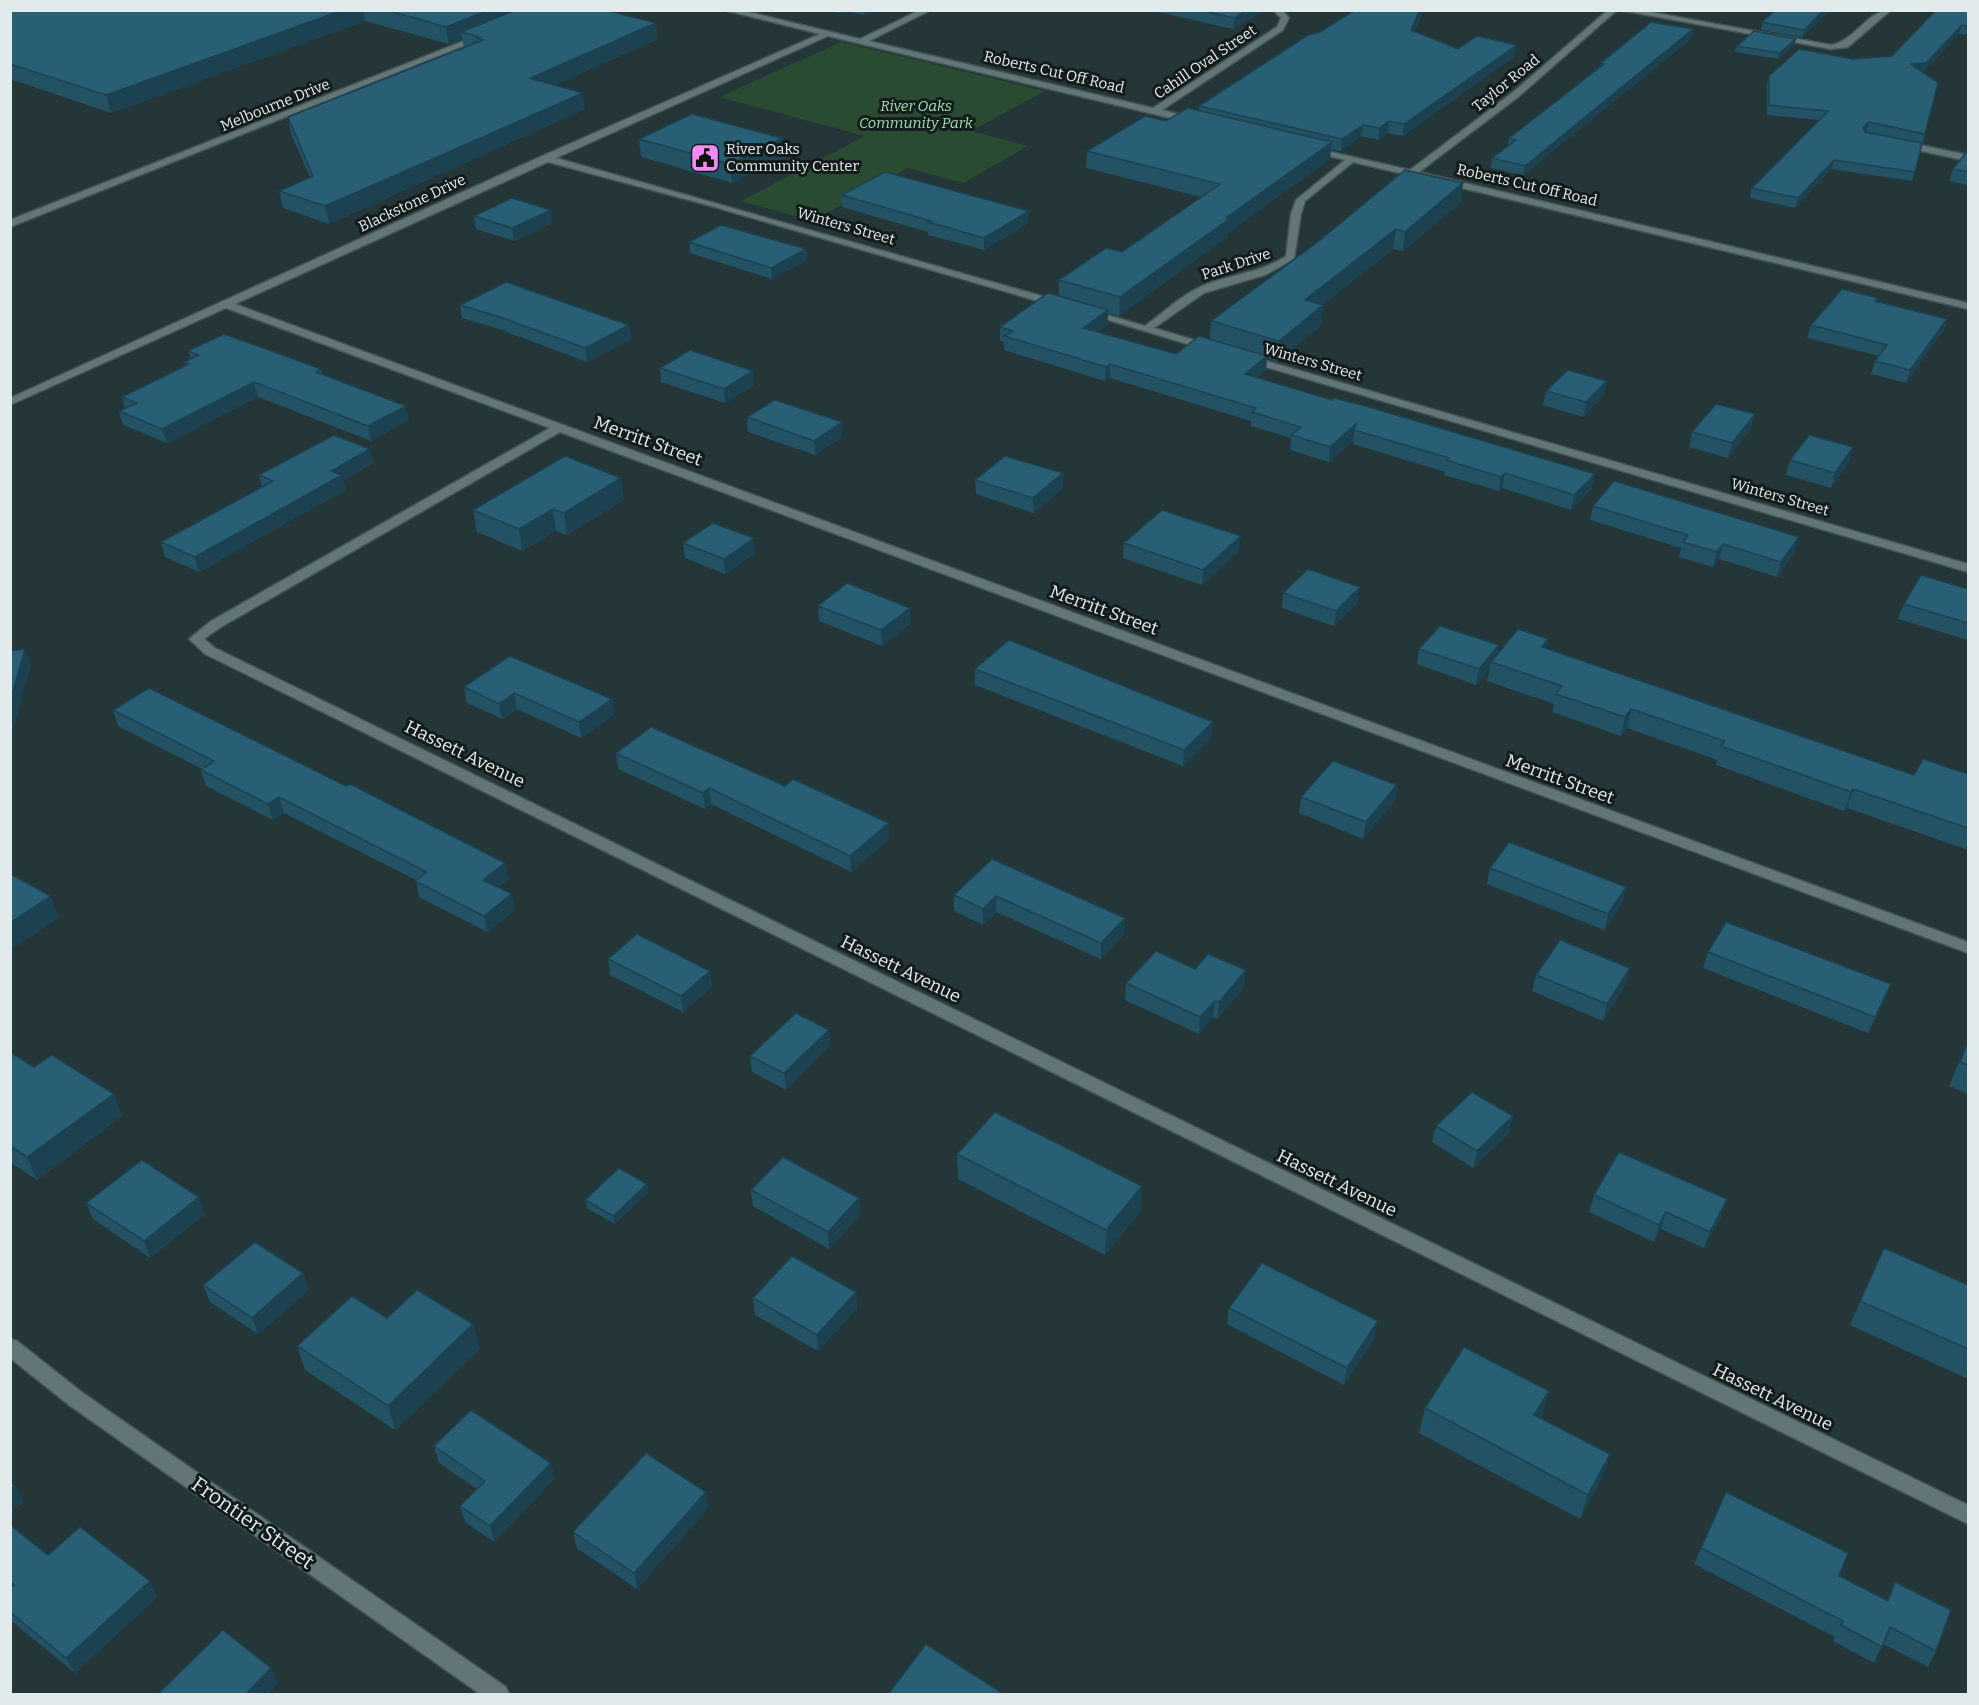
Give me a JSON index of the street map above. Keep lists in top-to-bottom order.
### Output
{
  "streets": {
    "street": [
      "Cahill Oval Street",
      "Roberts Cut Off Road",
      "Taylor Road",
      "Melbourne Drive",
      "Blackstone Drive",
      "Winters Street",
      "Park Drive",
      "Merritt Street",
      "Hassett Avenue",
      "Frontier Street"
    ]
  },
  "crossings": [
    ["Cahill Oval Street", "Roberts Cut Off Road"],
    ["Roberts Cut Off Road", "Taylor Road"],
    ["Roberts Cut Off Road", "Blackstone Drive"],
    ["Roberts Cut Off Road", "Park Drive"],
    ["Blackstone Drive", "Winters Street"],
    ["Blackstone Drive", "Merritt Street"],
    ["Winters Street", "Park Drive"],
    ["Merritt Street", "Hassett Avenue"]
  ],
  "parks": ["River Oaks Community Park"],
  "places": {
    "public building": ["River Oaks Community Center"]
  }
}
